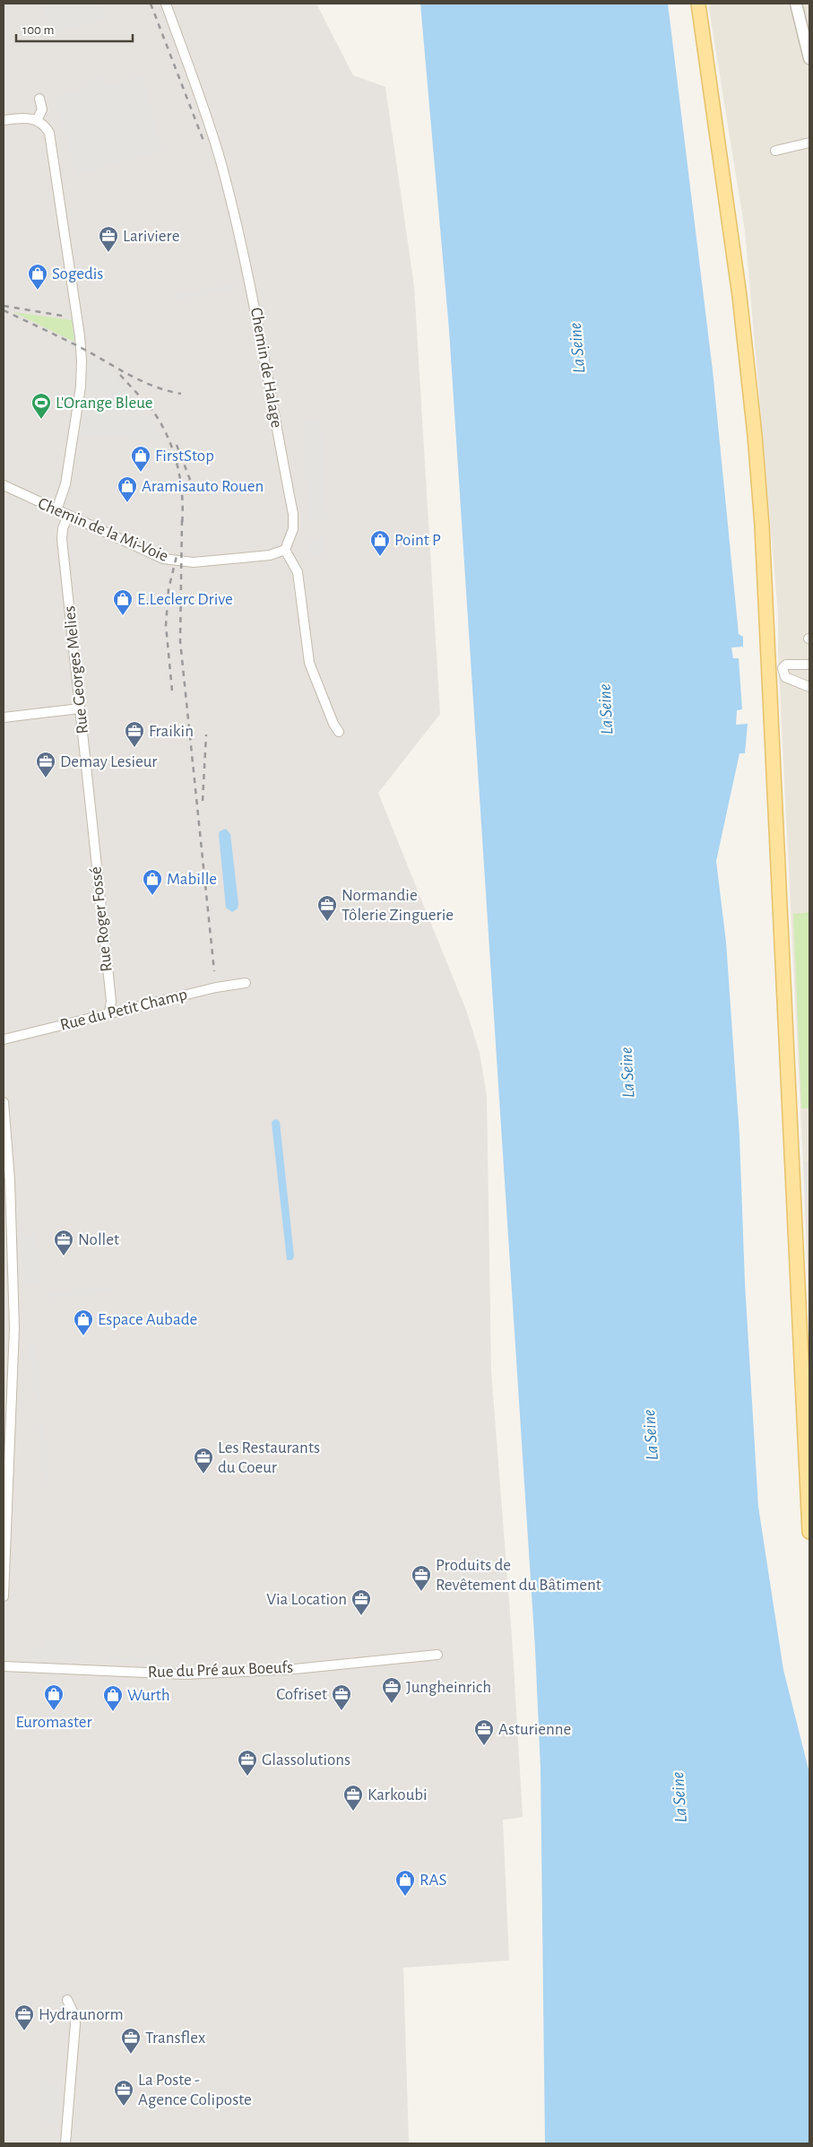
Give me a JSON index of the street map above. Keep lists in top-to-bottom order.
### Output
{
  "streets": {
    "street": [
      "Chemin de Halage",
      "Chemin de la Mi-Voie",
      "Rue Georges Melies",
      "Rue Roger Fossé",
      "Rue du Petit Champ",
      "Rue du Pré aux Boeufs"
    ]
  },
  "crossings": [
    ["Chemin de Halage", "Chemin de la Mi-Voie"],
    ["Chemin de la Mi-Voie", "Rue Georges Melies"],
    ["Rue Georges Melies", "Rue Roger Fossé"],
    ["Rue Roger Fossé", "Rue du Petit Champ"]
  ],
  "water": ["La Seine"],
  "places": {
    "office": [
      "Lariviere",
      "Fraikin",
      "Demay Lesieur",
      "Normandie Tôlerie Zinguerie",
      "Nollet",
      "Les Restaurants du Coeur",
      "Produits de Revêtement du Bâtiment",
      "Via Location",
      "Jungheinrich",
      "Cofriset",
      "Asturienne",
      "Glassolutions",
      "Karkoubi",
      "Hydraunorm",
      "Transflex",
      "La Poste - Agence Coliposte"
    ],
    "shop": [
      "Sogedis",
      "FirstStop",
      "Aramisauto Rouen",
      "Point P",
      "E.Leclerc Drive",
      "Mabille",
      "Espace Aubade",
      "Euromaster",
      "Wurth",
      "RAS"
    ],
    "sports": ["L'Orange Bleue"]
  },
  "scale_bar": "100 m"
}
